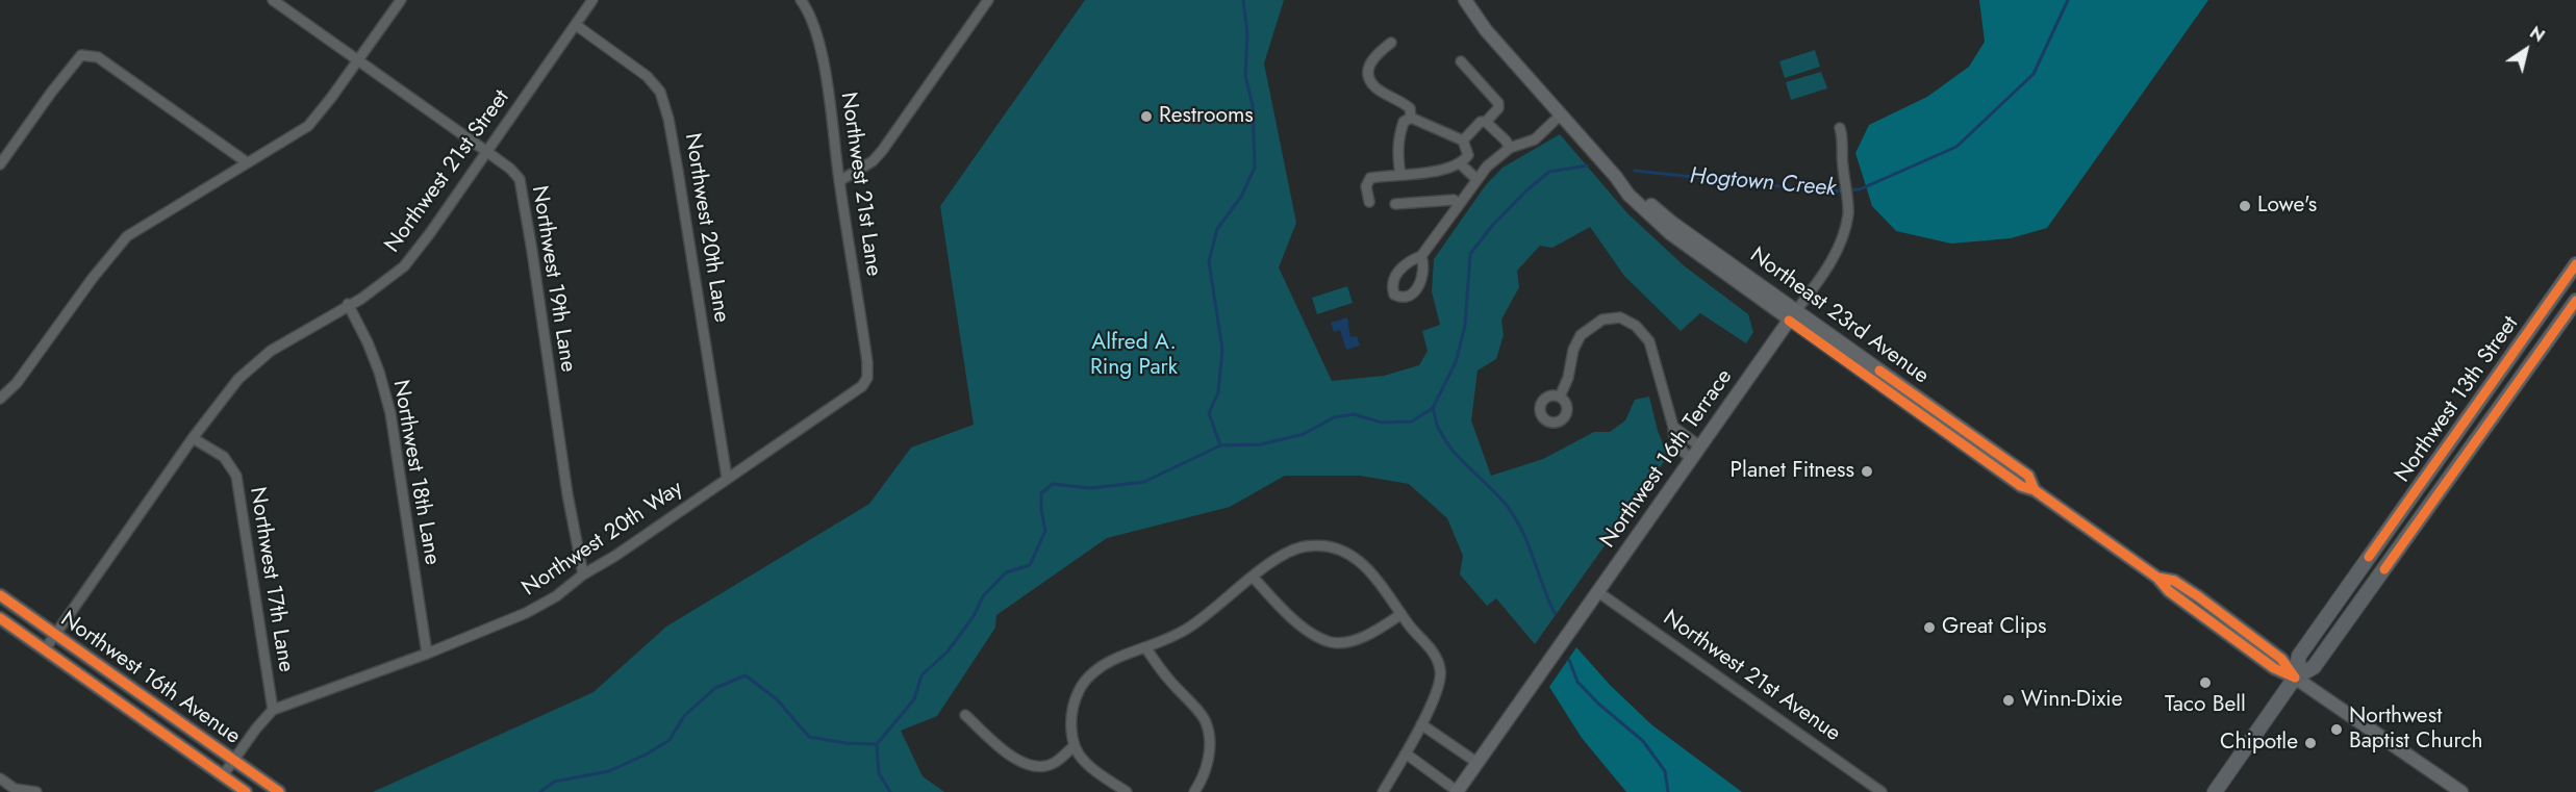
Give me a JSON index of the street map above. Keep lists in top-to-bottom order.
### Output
{
  "streets": {
    "main road": ["Northwest 13th Street"],
    "street": [
      "Northwest 21st Street",
      "Northwest 21st Lane",
      "Northwest 20th Lane",
      "Northwest 19th Lane",
      "Northeast 23rd Avenue",
      "Northwest 16th Terrace",
      "Northwest 18th Lane",
      "Northwest 20th Way",
      "Northwest 17th Lane",
      "Northwest 21st Avenue",
      "Northwest 16th Avenue"
    ]
  },
  "crossings": [
    ["Northwest 21st Street", "Northwest 20th Lane"],
    ["Northwest 21st Street", "Northwest 19th Lane"],
    ["Northwest 21st Street", "Northwest 18th Lane"],
    ["Northwest 21st Street", "Northwest 17th Lane"],
    ["Northwest 21st Street", "Northwest 16th Avenue"],
    ["Northwest 21st Lane", "Northwest 20th Way"],
    ["Northwest 20th Lane", "Northwest 20th Way"],
    ["Northwest 19th Lane", "Northwest 20th Way"],
    ["Northeast 23rd Avenue", "Northwest 13th Street"],
    ["Northeast 23rd Avenue", "Northwest 16th Terrace"],
    ["Northwest 16th Terrace", "Northwest 21st Avenue"],
    ["Northwest 18th Lane", "Northwest 20th Way"],
    ["Northwest 20th Way", "Northwest 17th Lane"],
    ["Northwest 20th Way", "Northwest 16th Avenue"]
  ],
  "water": ["Hogtown Creek"],
  "parks": ["Alfred A. Ring Park"],
  "places": [
    "Restrooms",
    "Lowe's",
    "Planet Fitness",
    "Great Clips",
    "Taco Bell",
    "Winn-Dixie",
    "Northwest Baptist Church",
    "Chipotle"
  ],
  "north": "top right"
}
